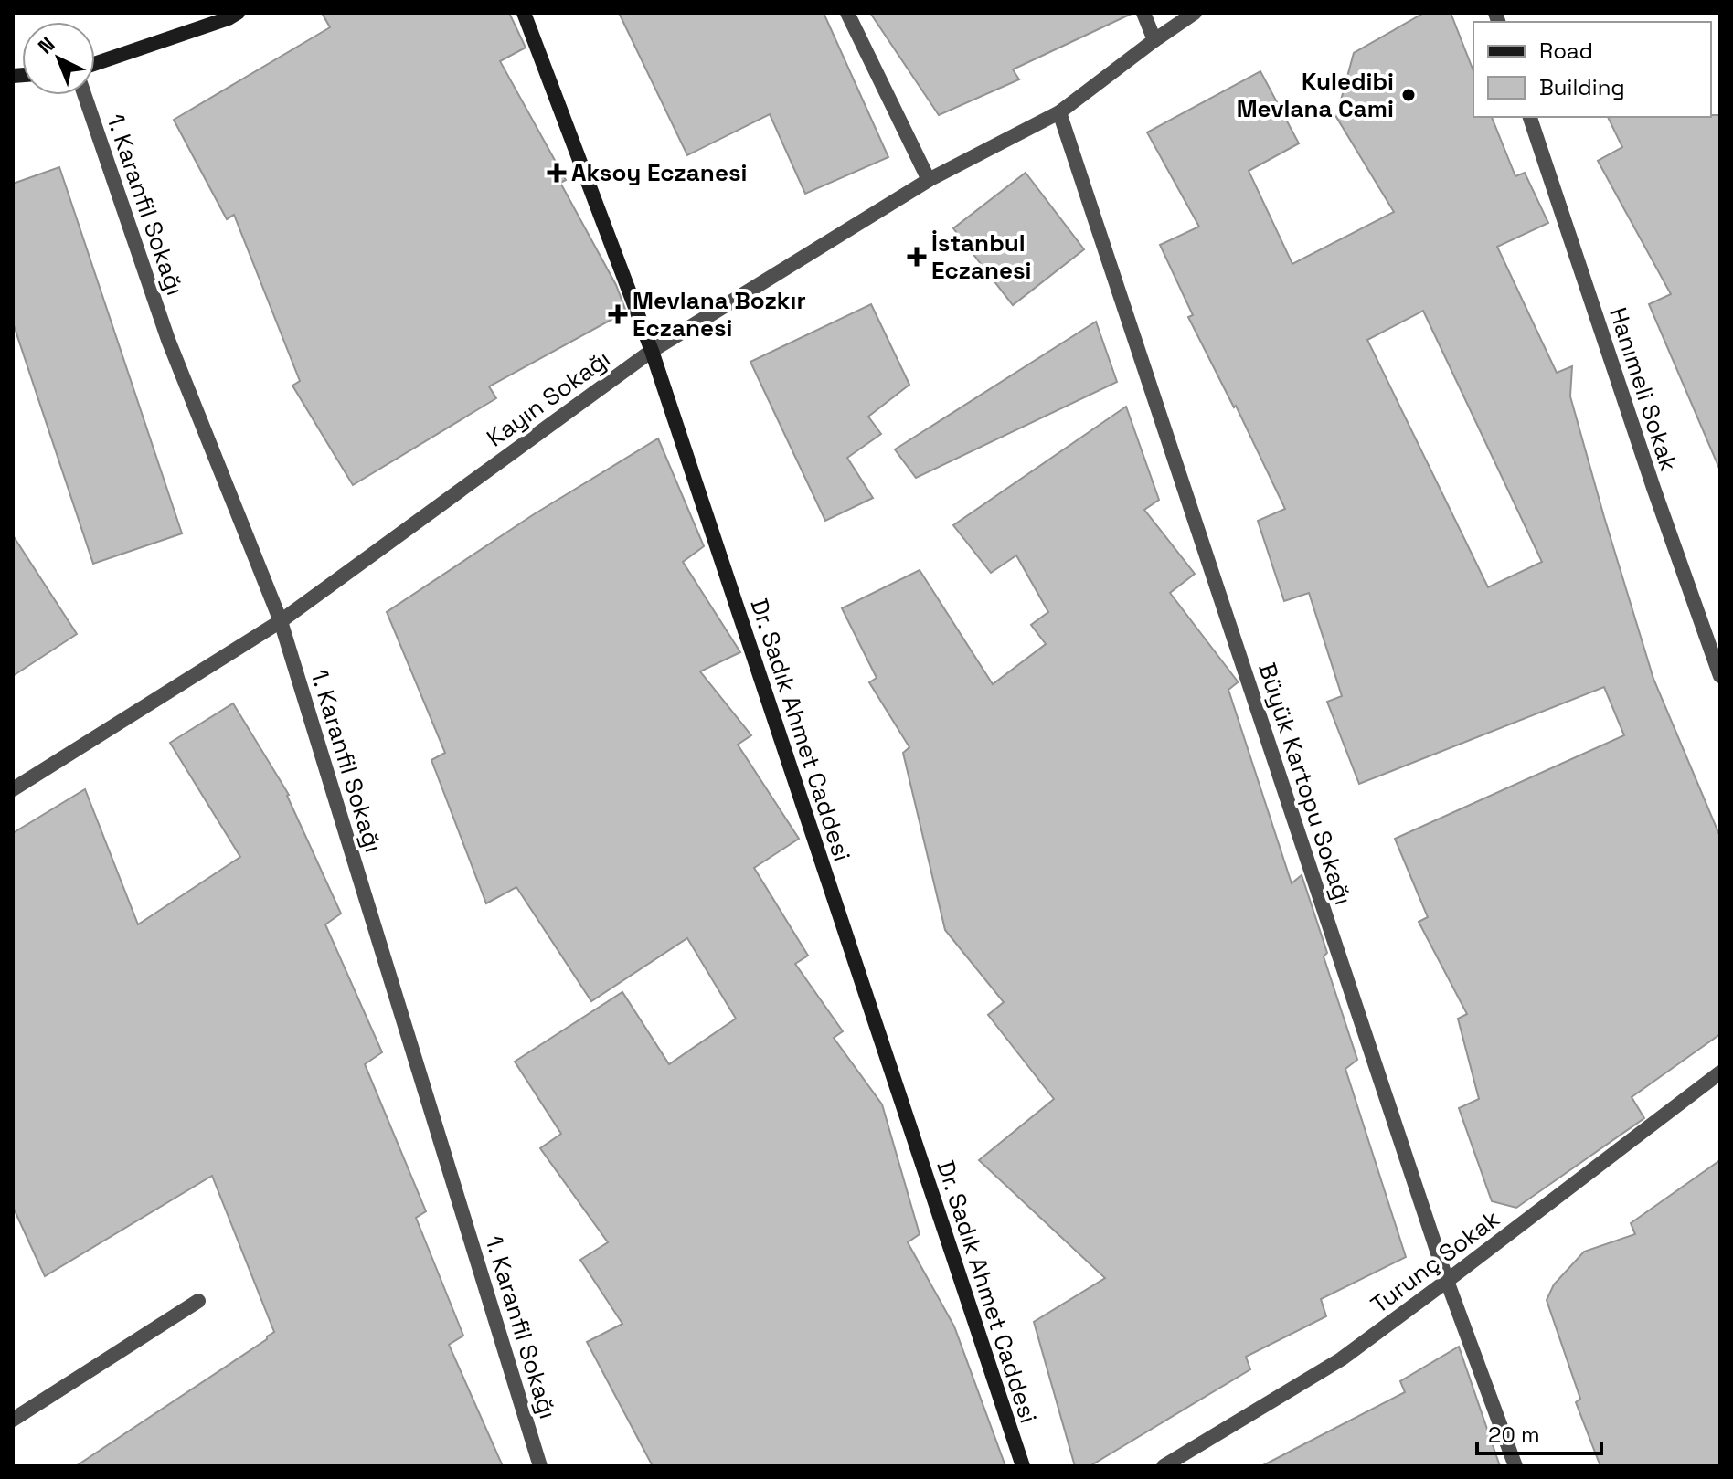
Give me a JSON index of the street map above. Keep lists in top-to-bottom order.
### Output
{
  "streets": {
    "street": [
      "1. Karanfil Sokağı",
      "Hanımeli Sokak",
      "Kayın Sokağı",
      "Dr. Sadık Ahmet Caddesi",
      "Büyük Kartopu Sokağı",
      "Turunç Sokak"
    ]
  },
  "crossings": [
    ["1. Karanfil Sokağı", "Kayın Sokağı"],
    ["Kayın Sokağı", "Dr. Sadık Ahmet Caddesi"],
    ["Kayın Sokağı", "Büyük Kartopu Sokağı"],
    ["Büyük Kartopu Sokağı", "Turunç Sokak"]
  ],
  "places": {
    "other": ["Kuledibi Mevlana Cami"],
    "health": ["Aksoy Eczanesi", "İstanbul Eczanesi", "Mevlana Bozkır Eczanesi"]
  },
  "legend": ["Road", "Building"],
  "scale_bar": "20 m",
  "north": "top left"
}
